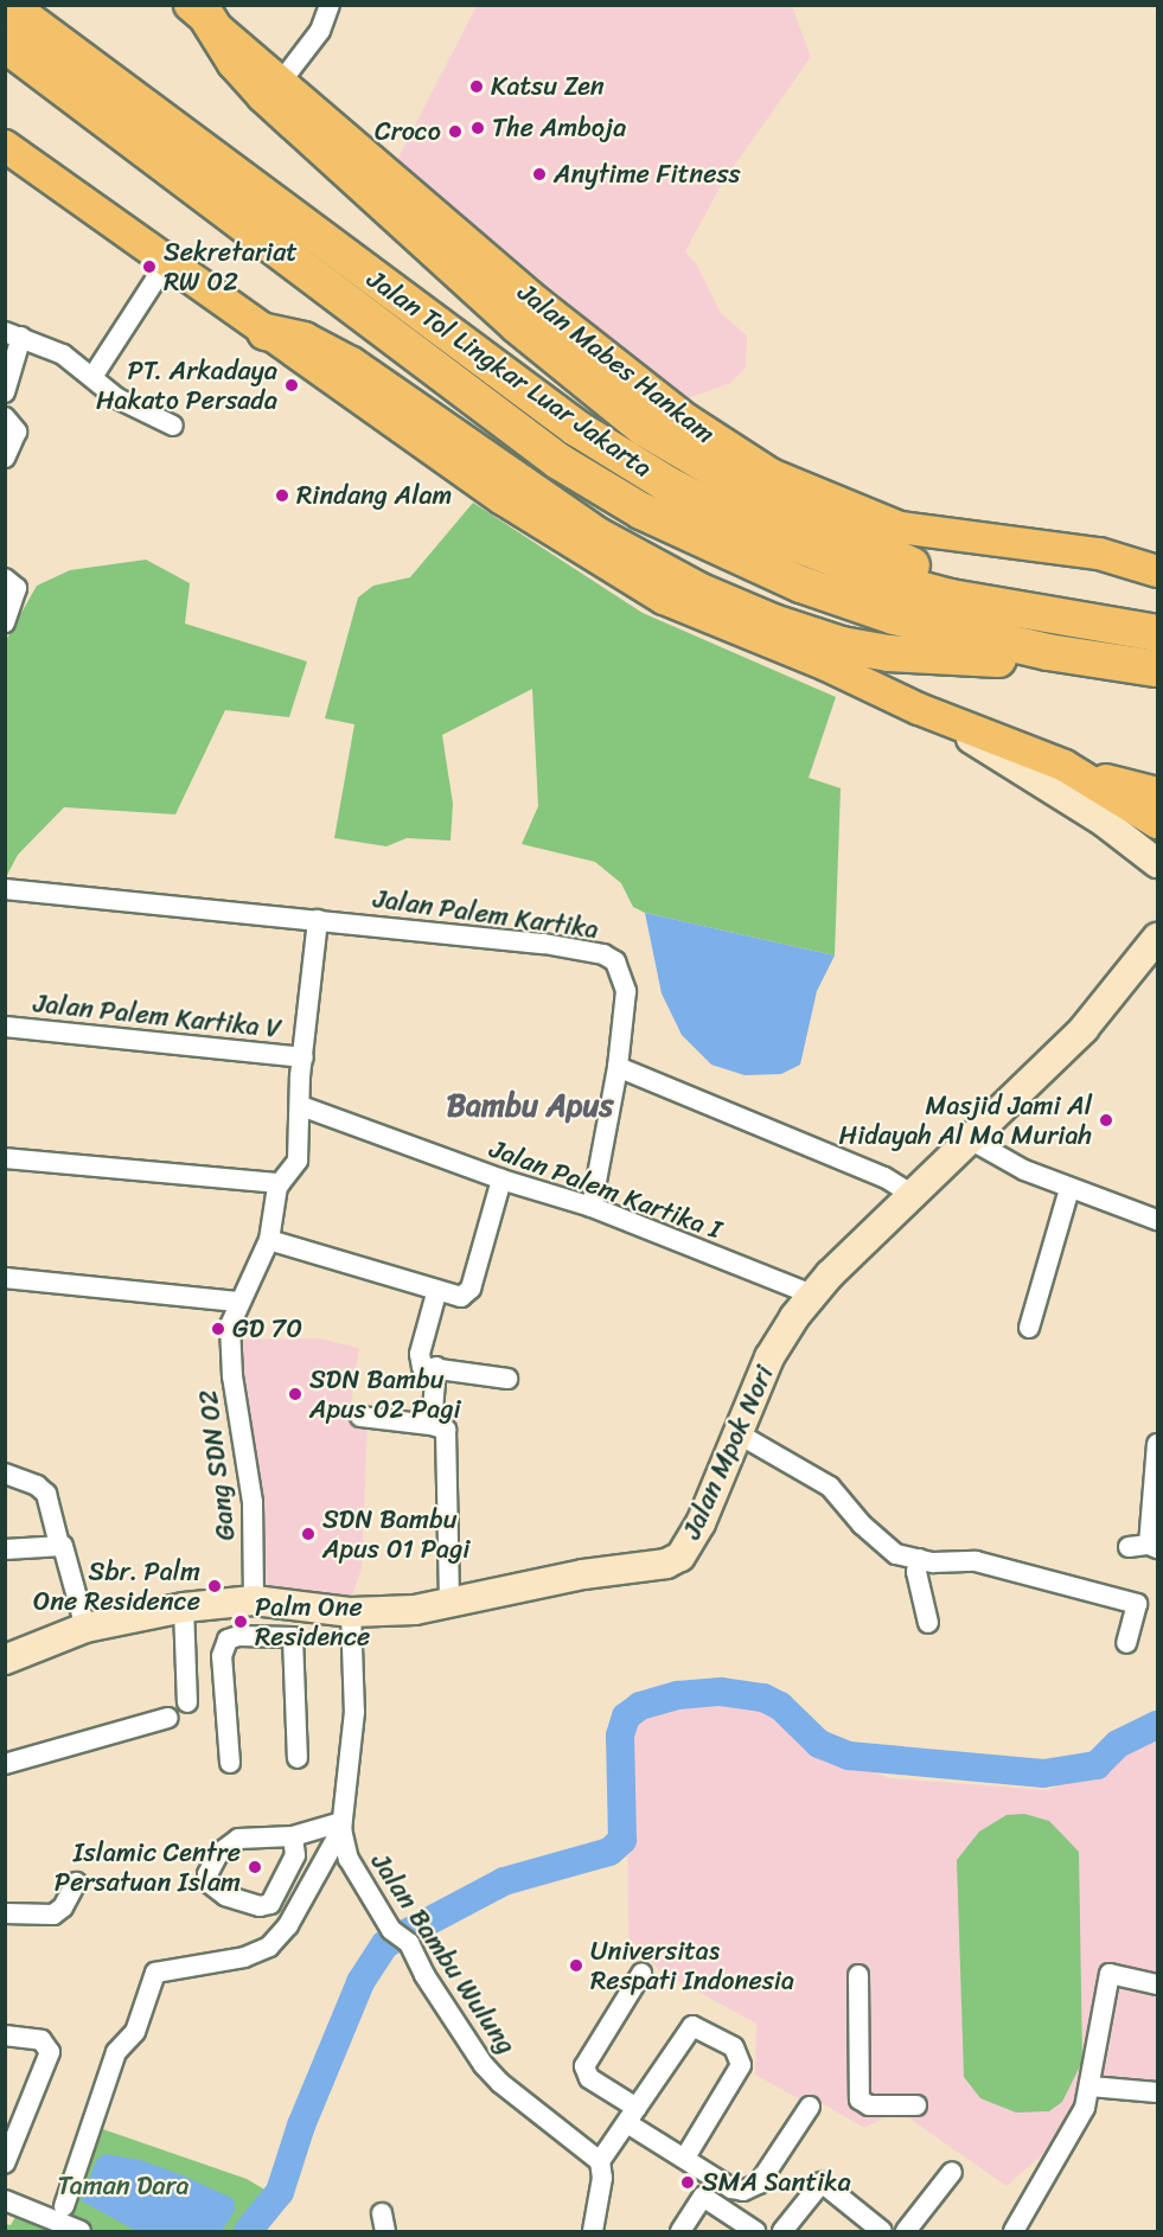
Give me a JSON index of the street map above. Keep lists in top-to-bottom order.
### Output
{
  "streets": {
    "highway": ["Jalan Tol Lingkar Luar Jakarta"],
    "main road": ["Jalan Mabes Hankam", "Jalan Mpok Nori"],
    "street": [
      "Jalan Palem Kartika",
      "Jalan Palem Kartika V",
      "Jalan Palem Kartika I",
      "Gang SDN 02",
      "Jalan Bambu Wulung"
    ]
  },
  "crossings": [
    ["Jalan Palem Kartika", "Jalan Palem Kartika I"],
    ["Jalan Palem Kartika", "Gang SDN 02"],
    ["Jalan Palem Kartika V", "Gang SDN 02"],
    ["Jalan Palem Kartika I", "Jalan Mpok Nori"],
    ["Jalan Palem Kartika I", "Gang SDN 02"],
    ["Jalan Mpok Nori", "Gang SDN 02"],
    ["Jalan Mpok Nori", "Jalan Bambu Wulung"]
  ],
  "districts": ["Bambu Apus"],
  "parks": ["Taman Dara"],
  "places": [
    "Katsu Zen",
    "The Amboja",
    "Croco",
    "Anytime Fitness",
    "Sekretariat RW 02",
    "PT. Arkadaya Hakato Persada",
    "Rindang Alam",
    "Masjid Jami Al Hidayah Al Ma Muriah",
    "GD 70",
    "SDN Bambu Apus 02 Pagi",
    "SDN Bambu Apus 01 Pagi",
    "Sbr. Palm One Residence",
    "Palm One Residence",
    "Islamic Centre Persatuan Islam",
    "Universitas Respati Indonesia",
    "SMA Santika"
  ]
}
